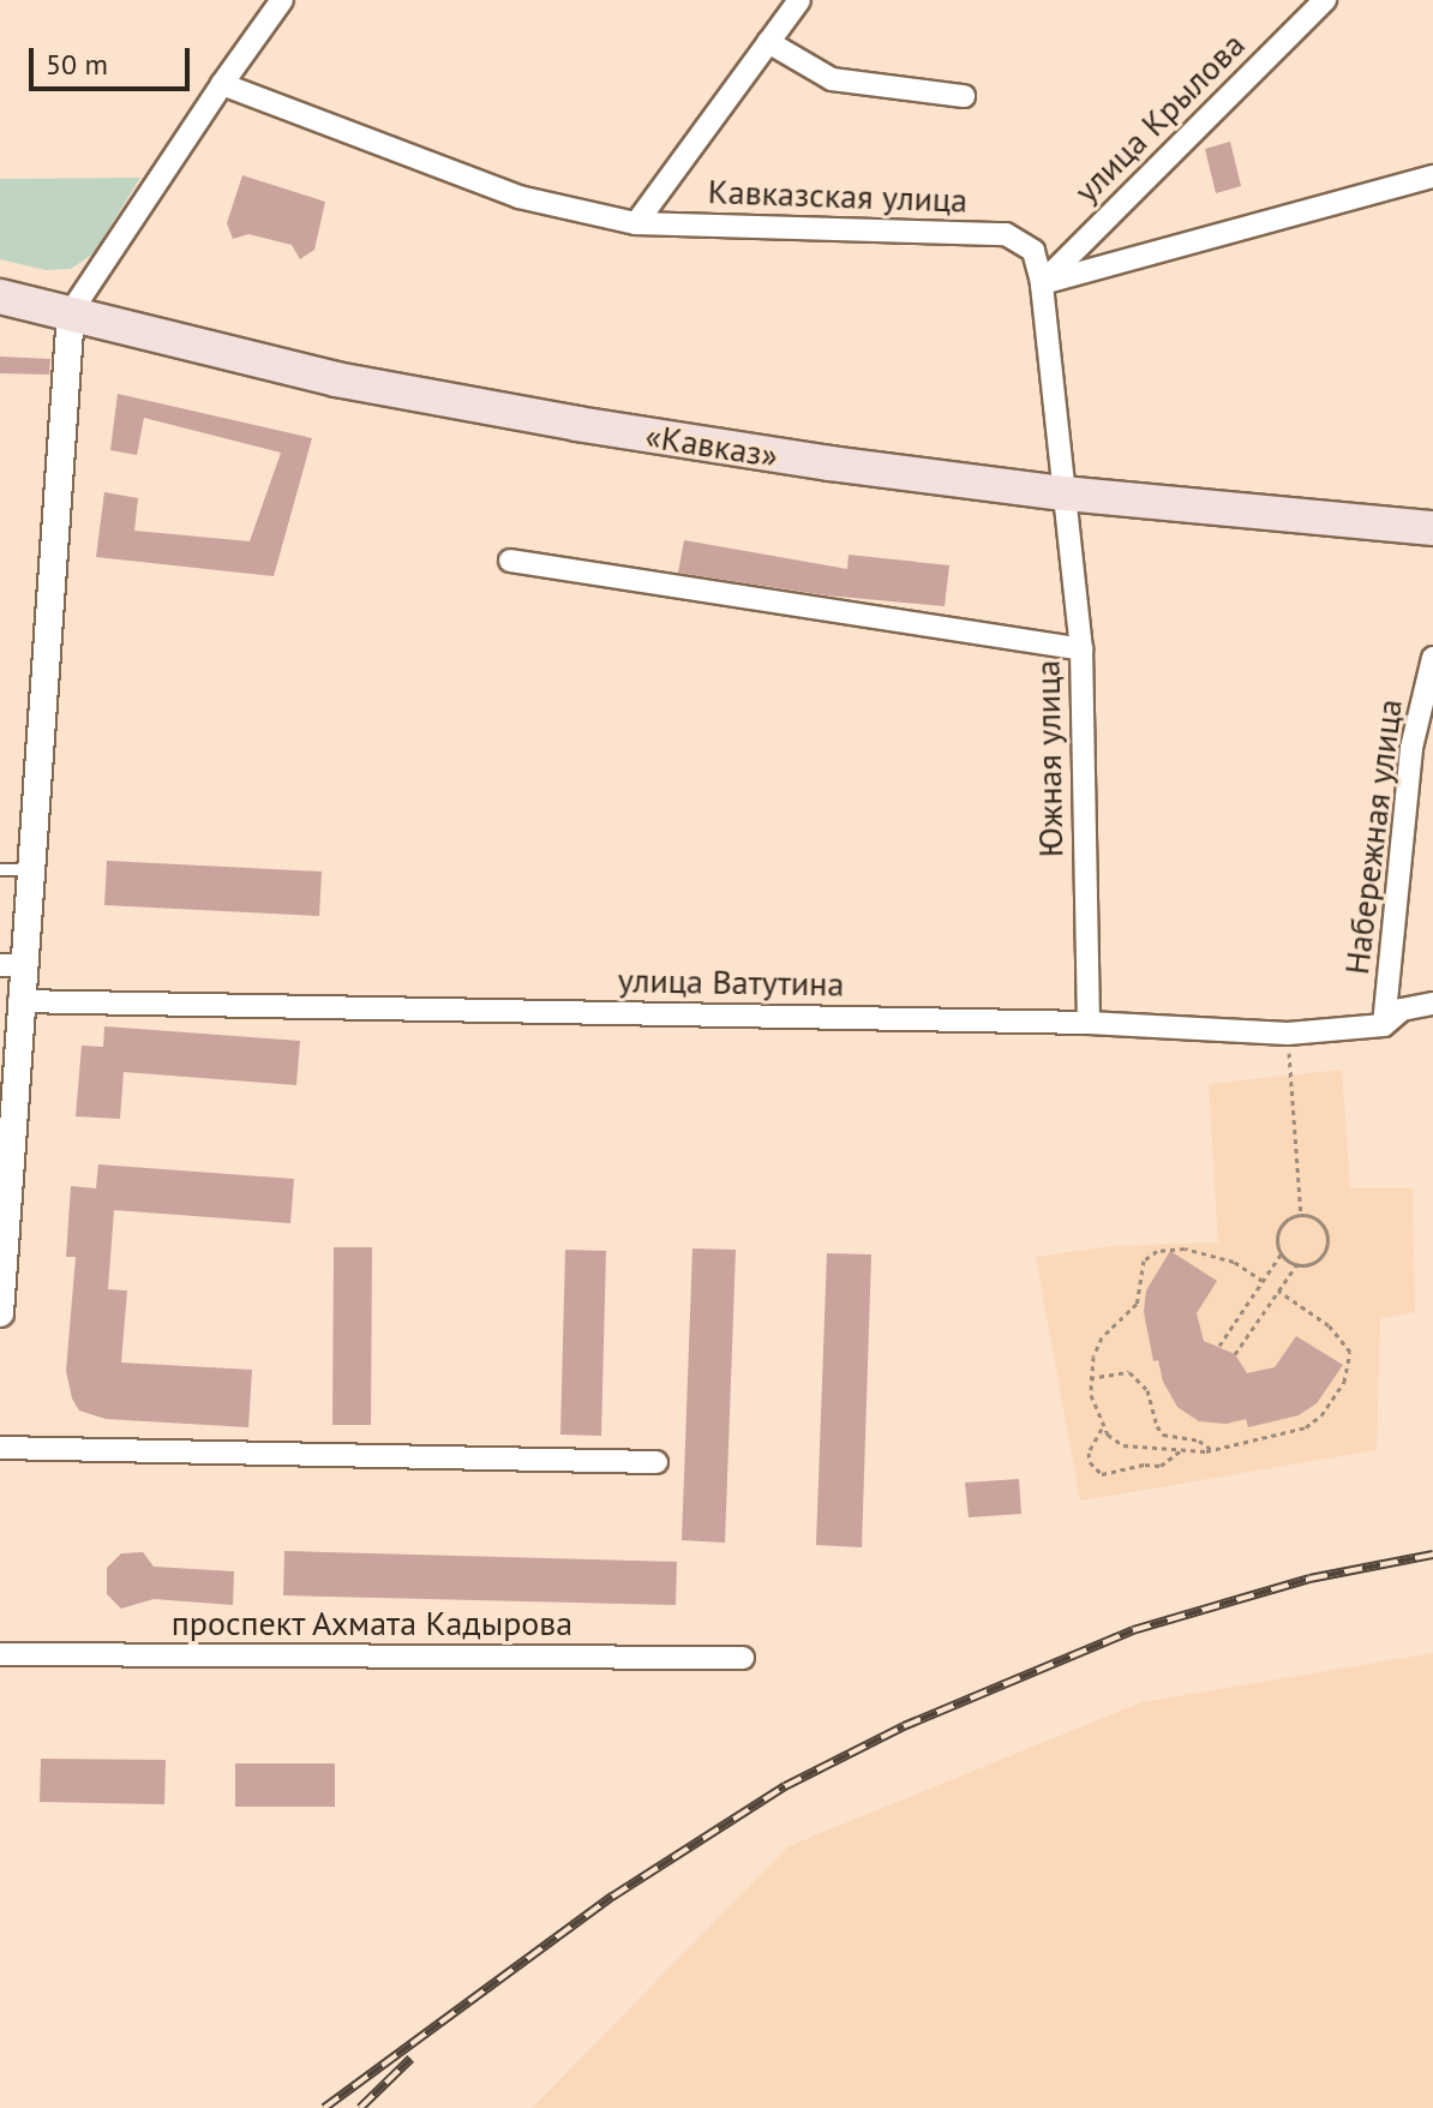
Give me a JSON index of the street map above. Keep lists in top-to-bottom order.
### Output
{
  "streets": {
    "main road": ["«Кавказ»"],
    "street": [
      "улица Крылова",
      "Кавказская улица",
      "Южная улица",
      "Набережная улица",
      "улица Ватутина",
      "проспект Ахмата Кадырова"
    ]
  },
  "crossings": [
    ["улица Крылова", "Кавказская улица"],
    ["улица Крылова", "Южная улица"],
    ["Кавказская улица", "Южная улица"],
    ["«Кавказ»", "Южная улица"],
    ["Южная улица", "улица Ватутина"],
    ["Набережная улица", "улица Ватутина"]
  ],
  "scale_bar": "50 m"
}
